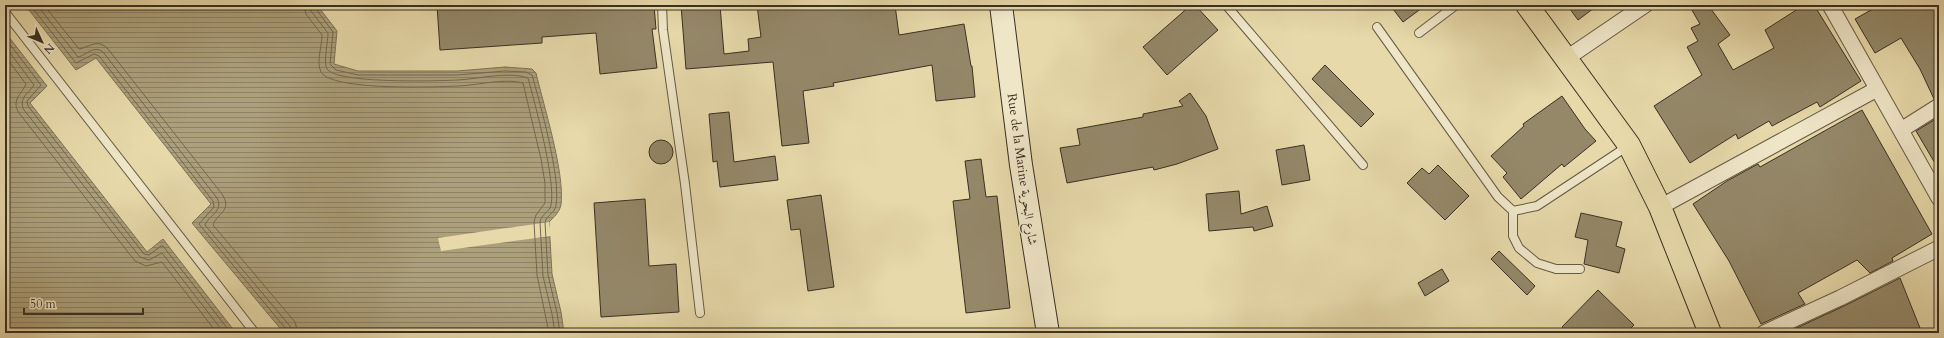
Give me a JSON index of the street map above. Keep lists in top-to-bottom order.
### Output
{
  "streets": {
    "street": ["Rue de la Marine شارع البحرية"]
  },
  "scale_bar": "50 m",
  "north": "bottom right"
}
